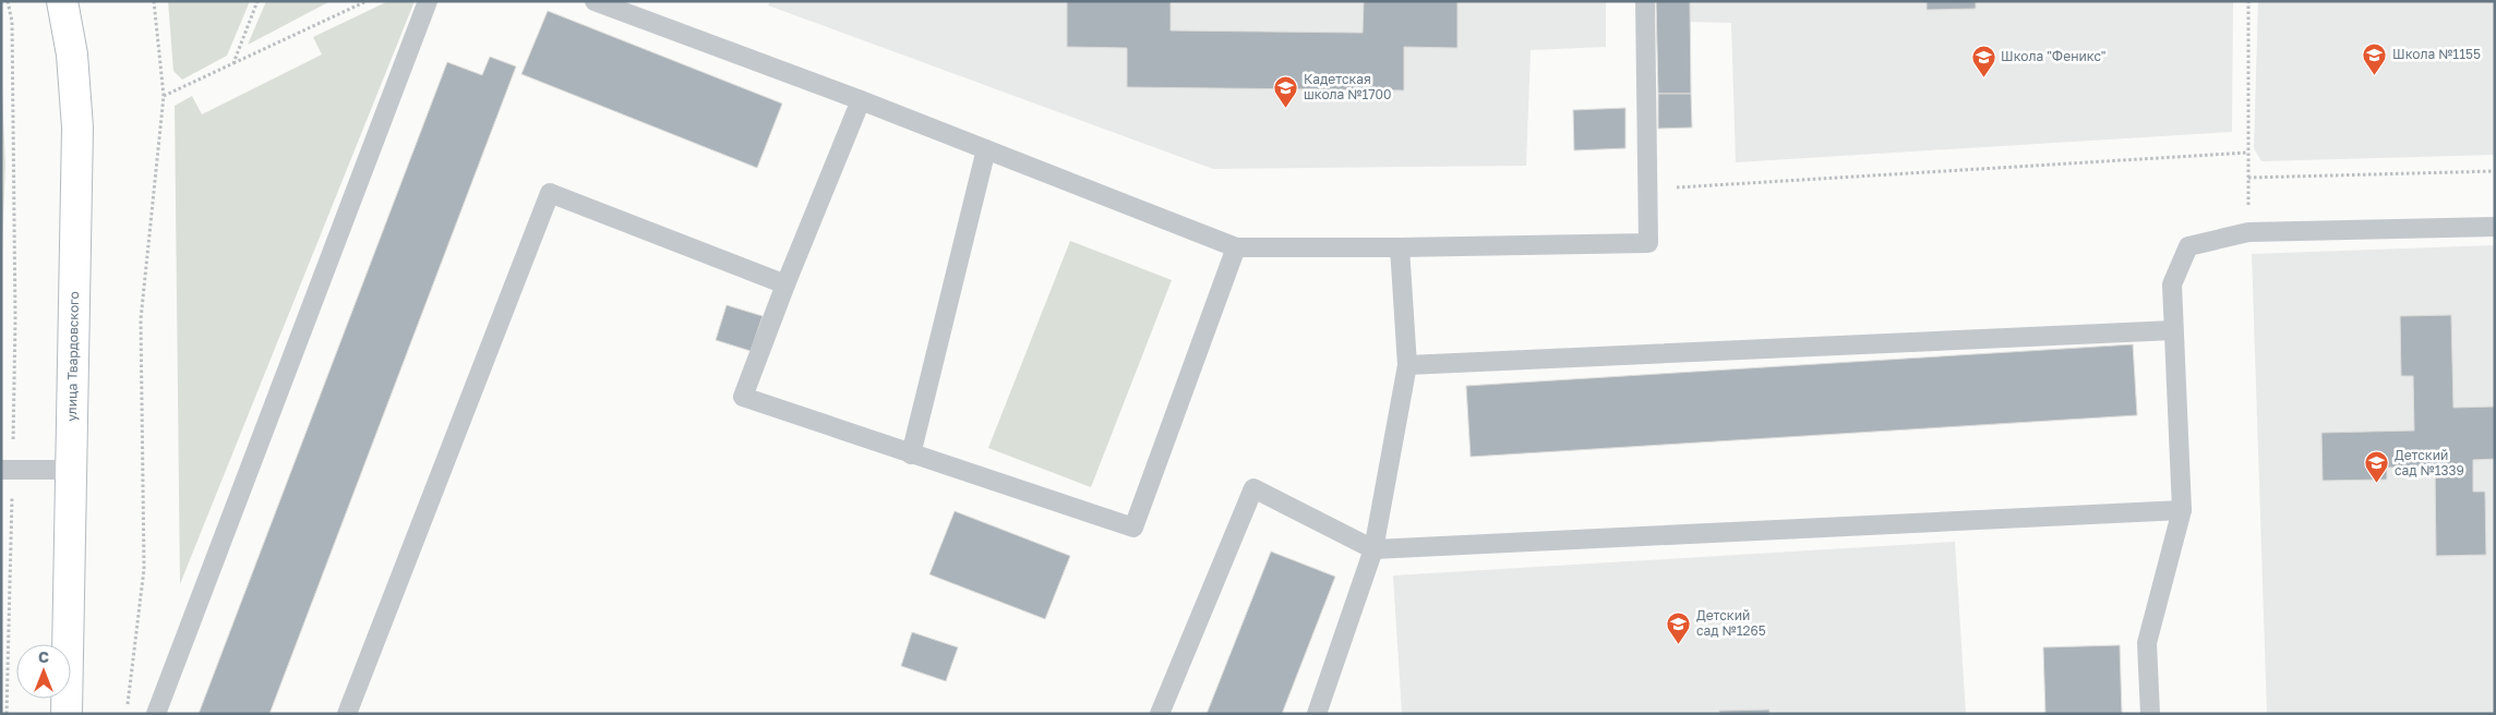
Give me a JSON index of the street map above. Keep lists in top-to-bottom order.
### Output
{
  "streets": {
    "main road": ["улица Твардовского"]
  },
  "places": {
    "school or university": [
      "Школа №1155",
      "Школа \"Феникс\"",
      "Кадетская школа №1700",
      "Детский сад №1339",
      "Детский сад №1265"
    ]
  },
  "north": "top"
}
